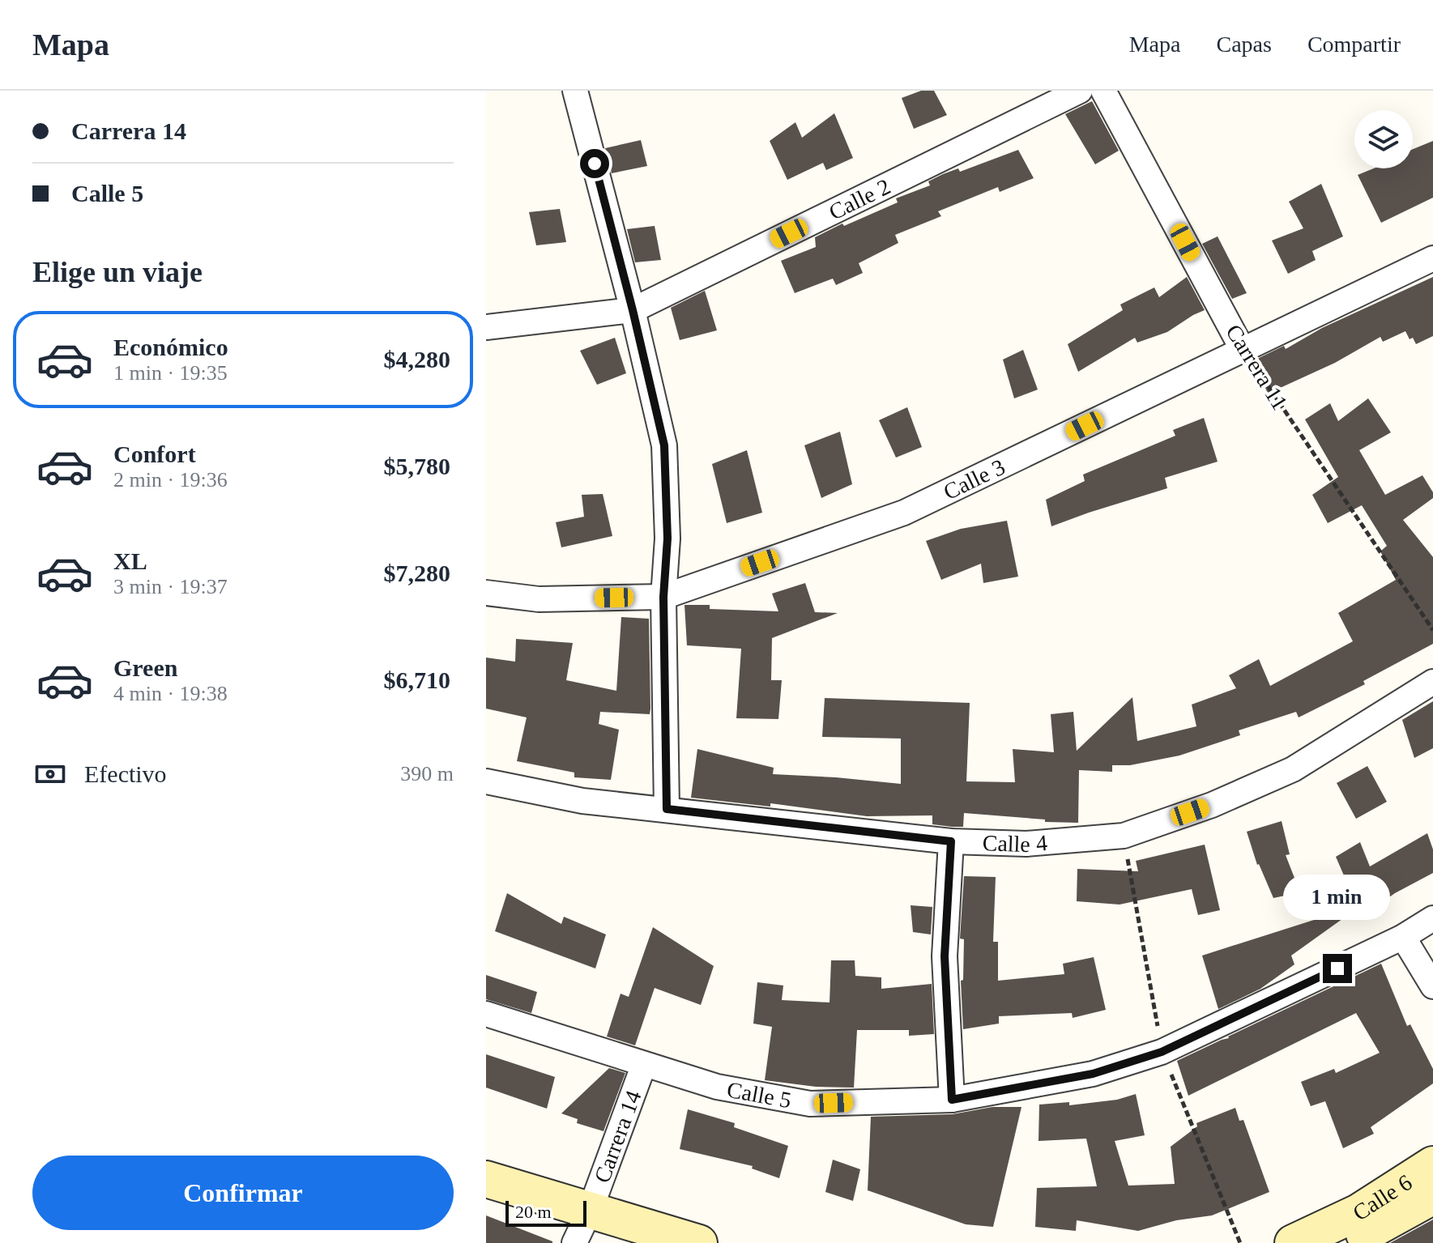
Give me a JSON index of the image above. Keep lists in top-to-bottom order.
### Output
{
  "streets": {
    "street": [
      "Calle 2",
      "Carrera 11",
      "Calle 3",
      "Calle 4",
      "Calle 5",
      "Carrera 14",
      "Calle 6"
    ]
  },
  "crossings": [
    ["Carrera 11", "Calle 3"],
    ["Calle 5", "Carrera 14"]
  ],
  "scale_bar": "20 m",
  "page": {
    "header": "Mapa",
    "nav": ["Mapa", "Capas", "Compartir"],
    "banner": ["Carrera 14", "Calle 5"],
    "heading": "Elige un viaje",
    "list": [
      {
        "name": "Económico",
        "note": "1 min · 19:35",
        "value": "$4,280"
      },
      {
        "name": "Confort",
        "note": "2 min · 19:36",
        "value": "$5,780"
      },
      {
        "name": "XL",
        "note": "3 min · 19:37",
        "value": "$7,280"
      },
      {
        "name": "Green",
        "note": "4 min · 19:38",
        "value": "$6,710"
      }
    ],
    "pay": ["Efectivo", "390 m"],
    "bubble": "1 min",
    "buttons": "Confirmar",
    "scale": "20 m"
  }
}
